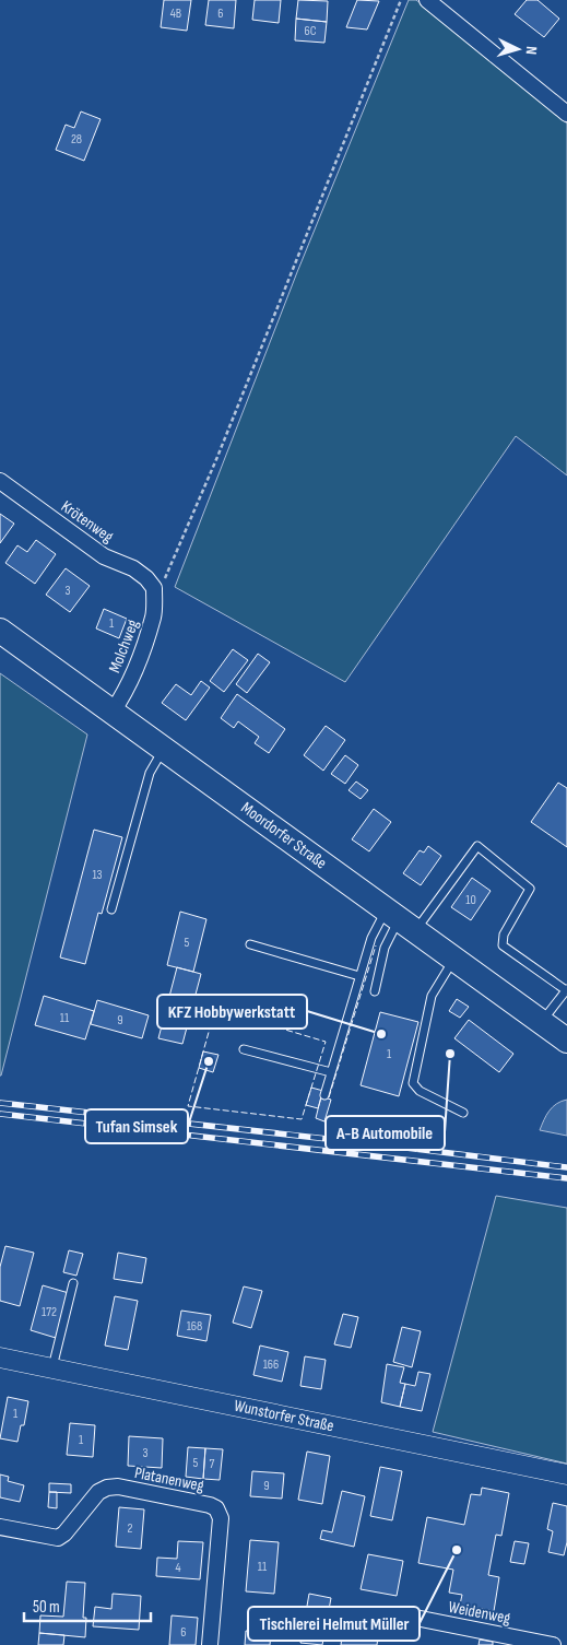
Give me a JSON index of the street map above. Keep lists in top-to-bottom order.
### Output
{
  "streets": {
    "main road": ["Moordorfer Straße"],
    "street": [
      "Krötenweg",
      "Molchweg",
      "Wunstorfer Straße",
      "Platanenweg",
      "Weidenweg"
    ]
  },
  "crossings": [
    ["Krötenweg", "Molchweg"],
    ["Molchweg", "Moordorfer Straße"]
  ],
  "places": [
    "KFZ Hobbywerkstatt",
    "A-B Automobile",
    "Tufan Simsek",
    "Tischlerei Helmut Müller"
  ],
  "house_numbers": [
    "4B",
    "6",
    "6C",
    "28",
    "3",
    "1",
    "13",
    "10",
    "5",
    "11",
    "9",
    "1",
    "172",
    "168",
    "166",
    "1",
    "1",
    "3",
    "5",
    "7",
    "9",
    "2",
    "11",
    "4",
    "6"
  ],
  "scale_bar": "50 m",
  "north": "right"
}
